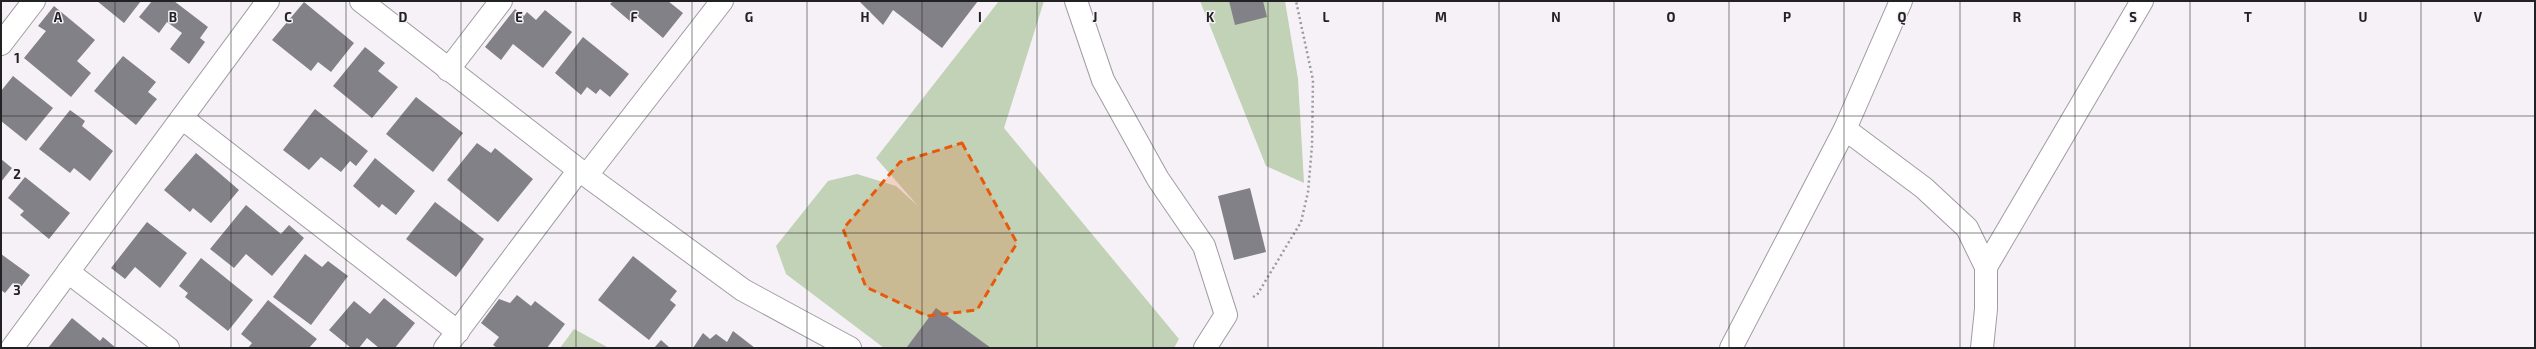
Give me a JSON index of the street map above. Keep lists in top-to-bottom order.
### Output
{
  "grid": {
    "columns": [
      "A",
      "B",
      "C",
      "D",
      "E",
      "F",
      "G",
      "H",
      "I",
      "J",
      "K",
      "L",
      "M",
      "N",
      "O",
      "P",
      "Q",
      "R",
      "S",
      "T",
      "U",
      "V"
    ],
    "rows": ["1", "2", "3"]
  }
}
